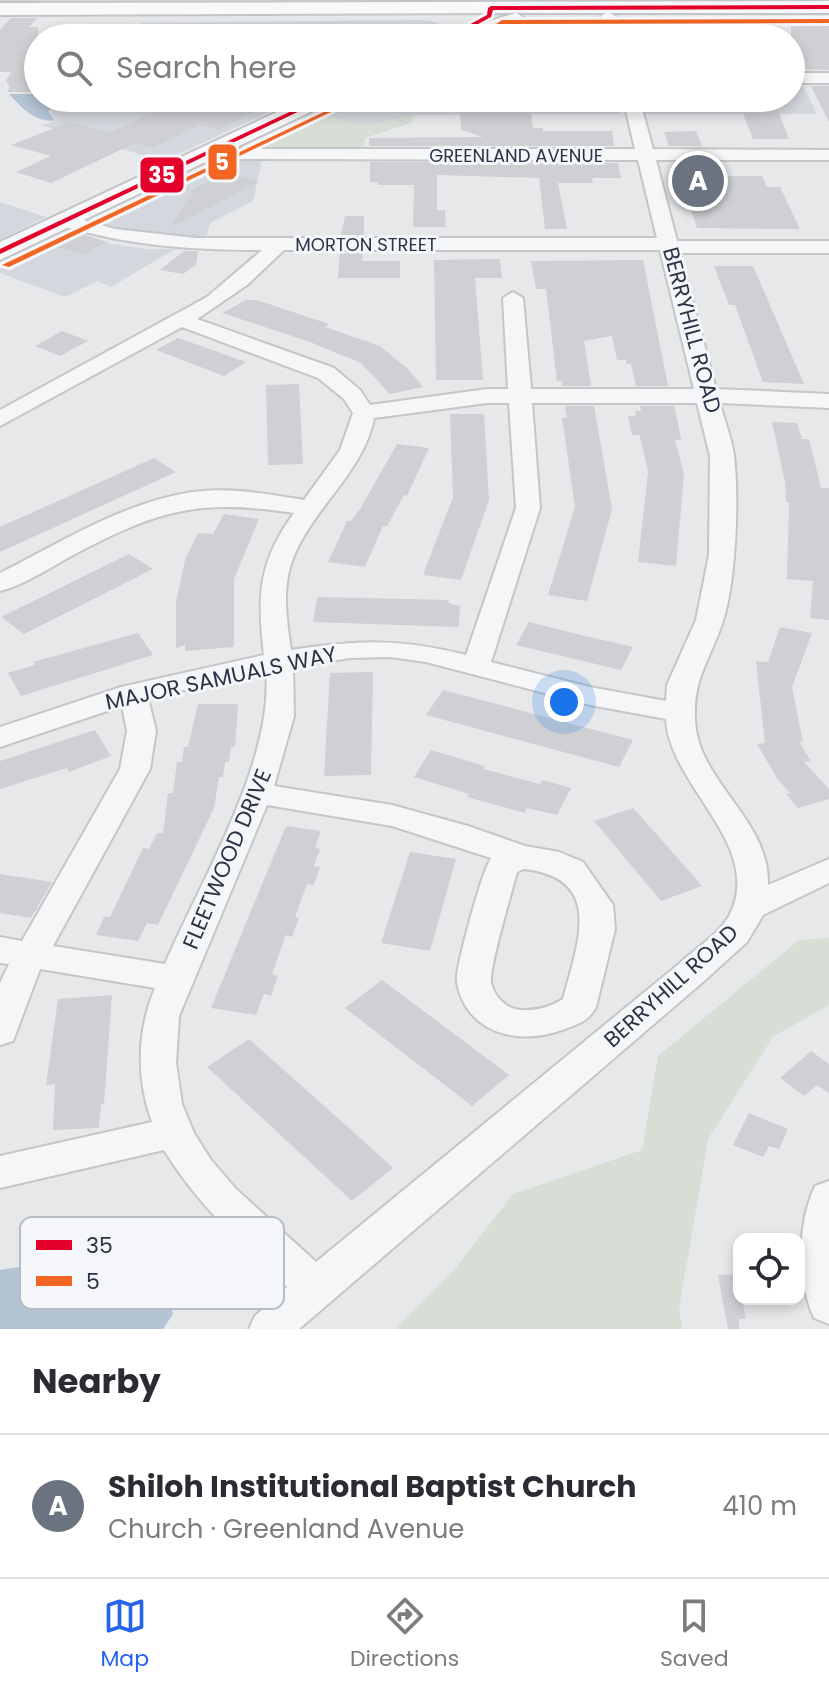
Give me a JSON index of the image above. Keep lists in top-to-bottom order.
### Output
{
  "streets": {
    "street": [
      "GREENLAND AVENUE",
      "MORTON STREET",
      "BERRYHILL ROAD",
      "MAJOR SAMUALS WAY",
      "FLEETWOOD DRIVE"
    ]
  },
  "crossings": [
    ["GREENLAND AVENUE", "BERRYHILL ROAD"],
    ["MORTON STREET", "BERRYHILL ROAD"],
    ["BERRYHILL ROAD", "MAJOR SAMUALS WAY"],
    ["BERRYHILL ROAD", "FLEETWOOD DRIVE"],
    ["MAJOR SAMUALS WAY", "FLEETWOOD DRIVE"]
  ],
  "lines": ["transit line 35", "transit line 5"],
  "legend": ["35", "5"],
  "page": {
    "search": "Search here",
    "pins": "A",
    "heading": "Nearby",
    "list": [
      {
        "mark": "A",
        "name": "Shiloh Institutional Baptist Church",
        "note": "Church · Greenland Avenue",
        "value": "410 m"
      }
    ],
    "nav": ["Map", "Directions", "Saved"]
  }
}
